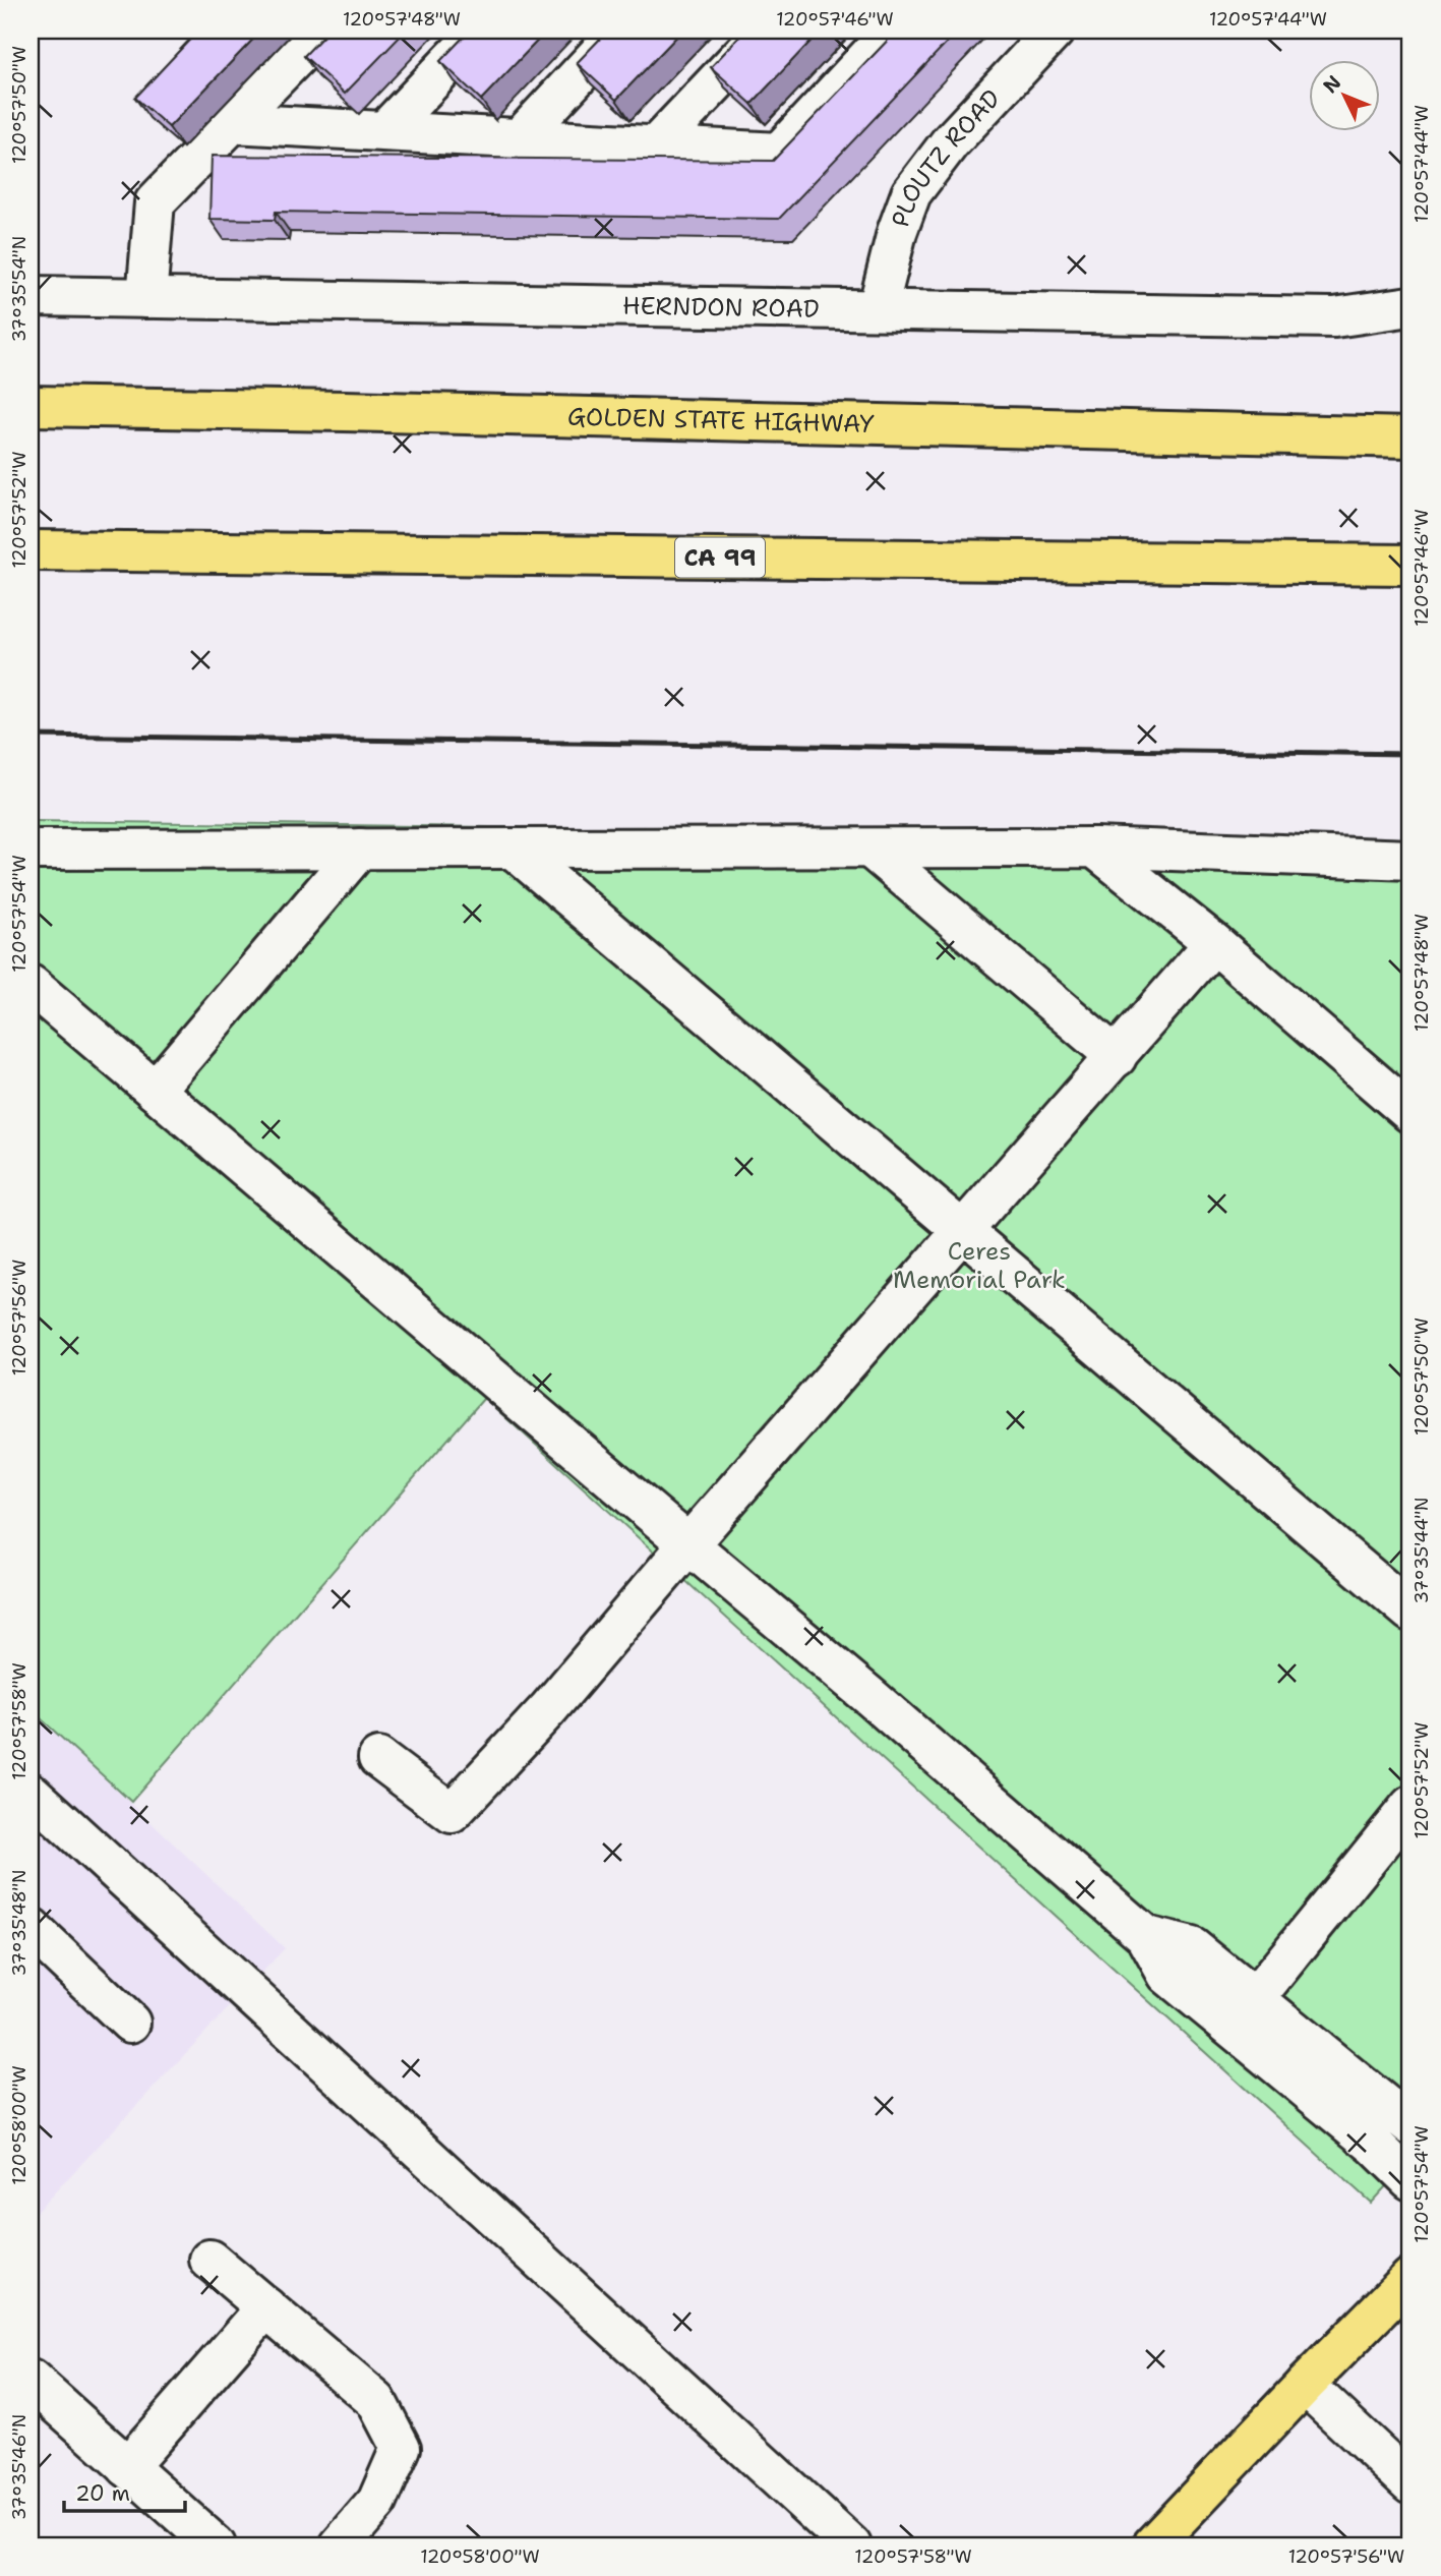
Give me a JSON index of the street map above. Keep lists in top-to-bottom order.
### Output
{
  "streets": {
    "main road": ["GOLDEN STATE HIGHWAY", "CA 99"],
    "street": ["PLOUTZ ROAD", "HERNDON ROAD"]
  },
  "crossings": [
    ["PLOUTZ ROAD", "HERNDON ROAD"]
  ],
  "parks": ["Ceres Memorial Park"],
  "scale_bar": "20 m",
  "north": "top left",
  "coordinates": [
    "120°57'48\"W",
    "120°57'46\"W",
    "120°57'44\"W",
    "120°57'50\"W",
    "37°35'54\"N",
    "120°57'52\"W",
    "120°57'54\"W",
    "120°57'56\"W",
    "37°35'44\"N",
    "120°57'58\"W",
    "37°35'48\"N",
    "120°58'00\"W",
    "37°35'46\"N"
  ]
}
